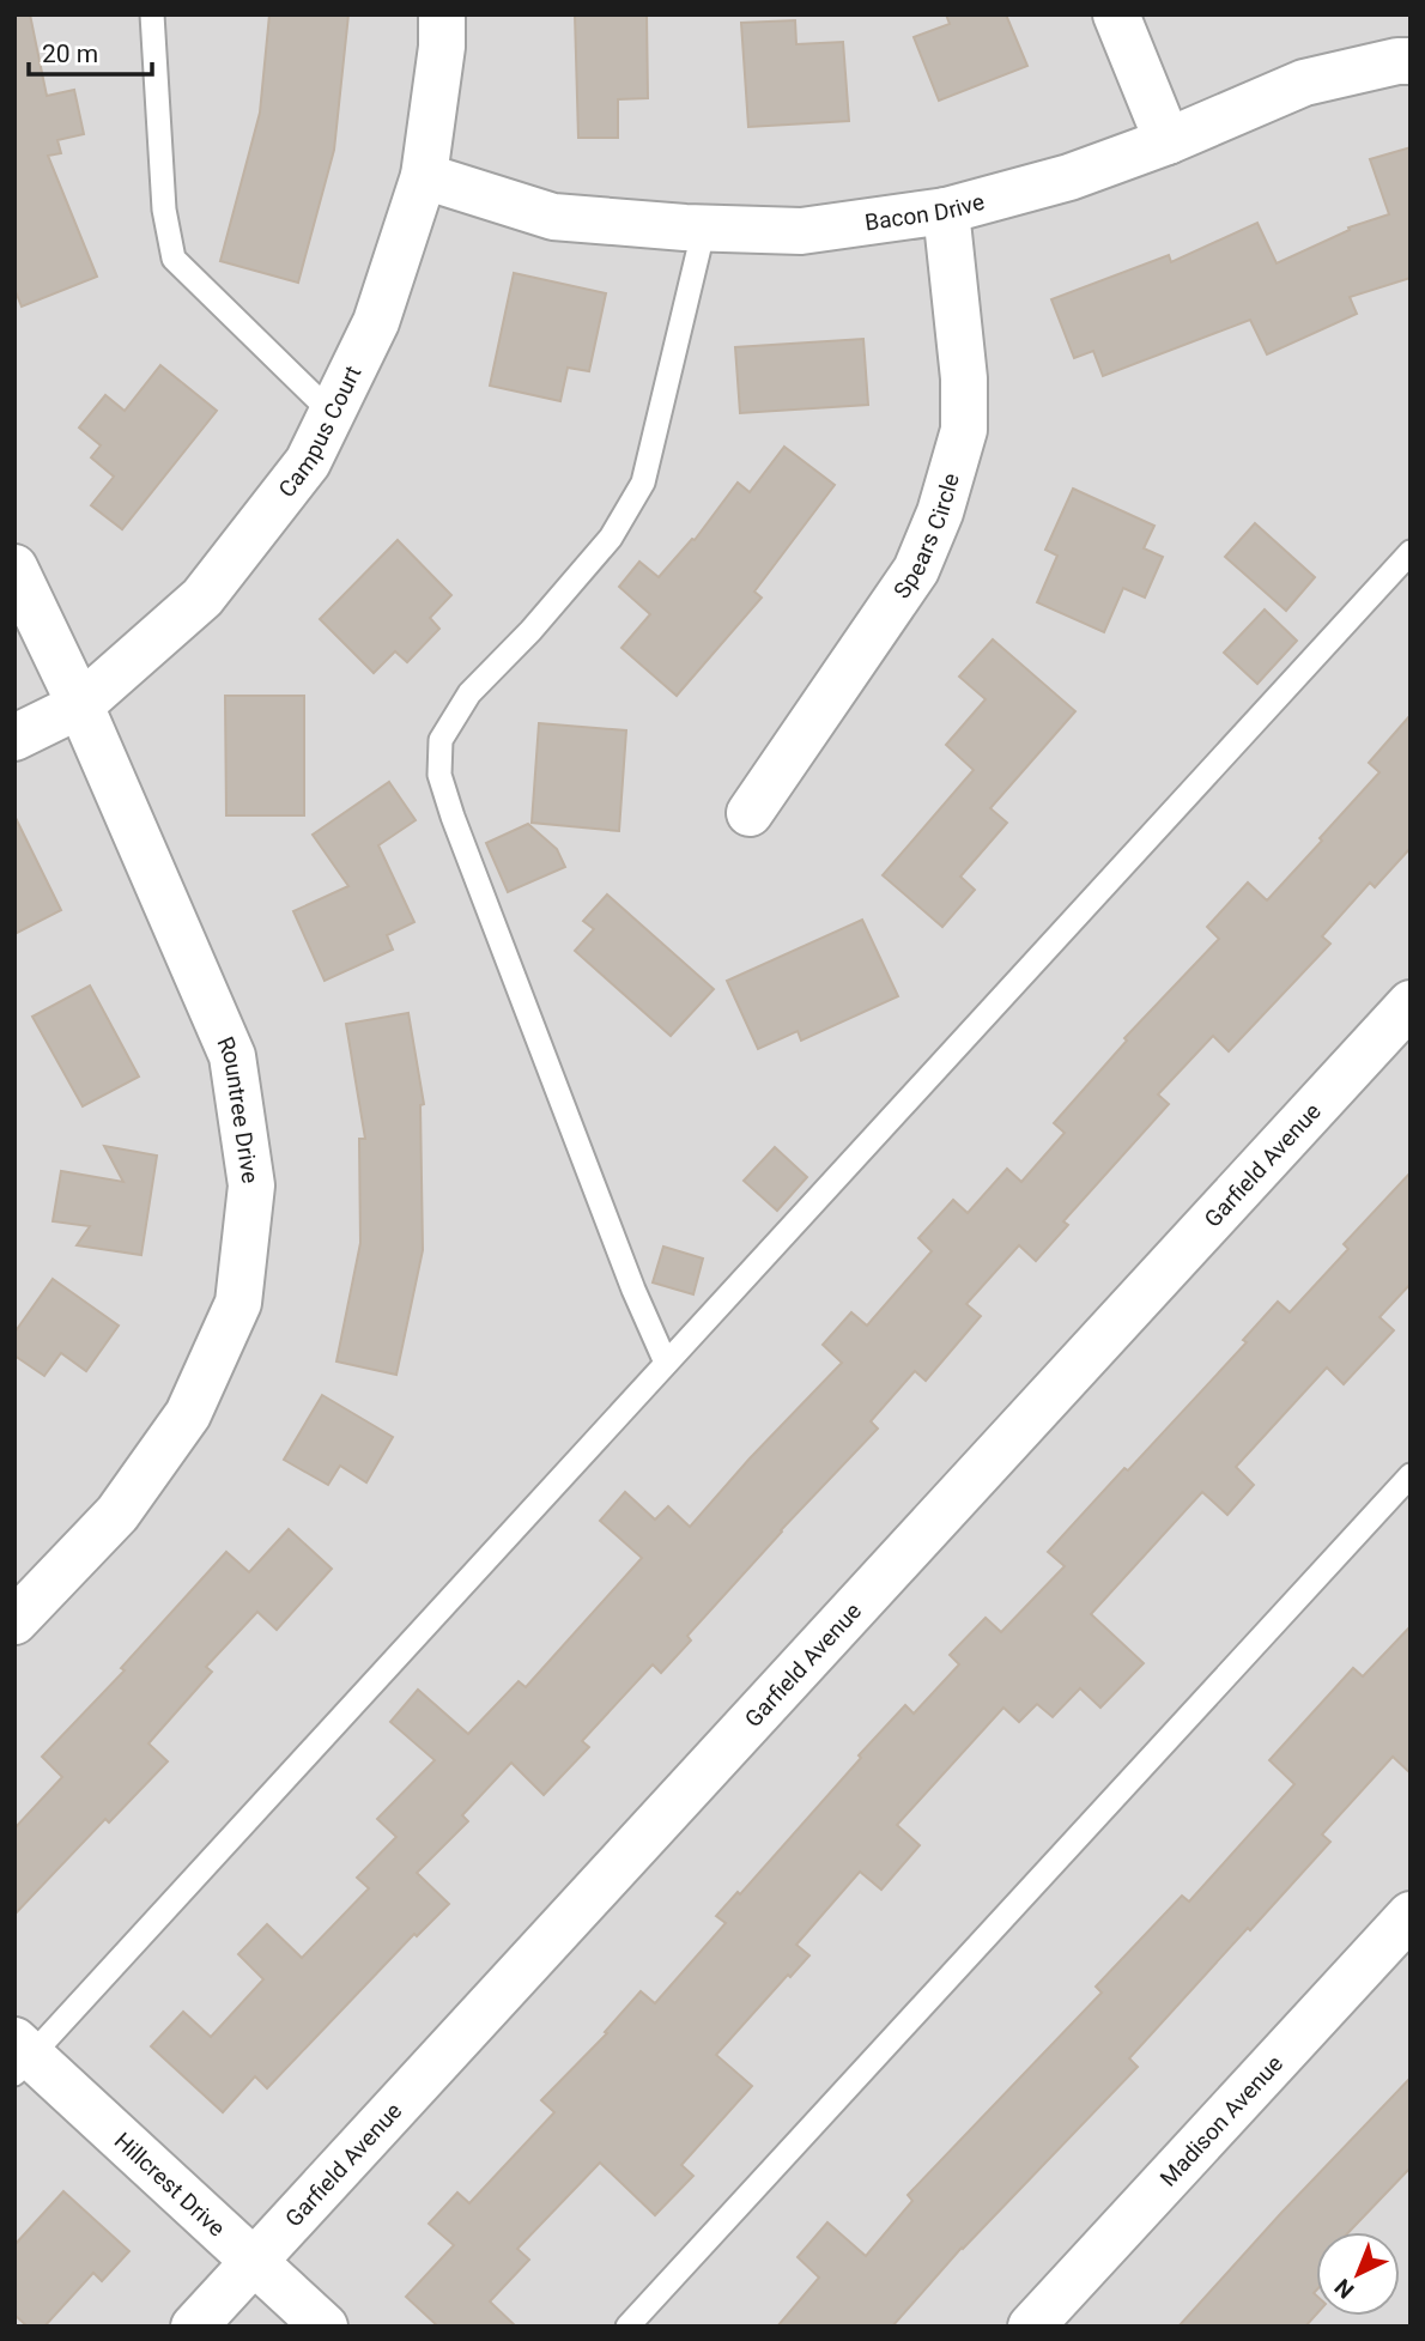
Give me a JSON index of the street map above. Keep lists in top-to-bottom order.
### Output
{
  "streets": {
    "street": [
      "Bacon Drive",
      "Campus Court",
      "Spears Circle",
      "Rountree Drive",
      "Garfield Avenue",
      "Madison Avenue",
      "Hillcrest Drive"
    ]
  },
  "crossings": [
    ["Bacon Drive", "Campus Court"],
    ["Bacon Drive", "Spears Circle"],
    ["Campus Court", "Rountree Drive"],
    ["Garfield Avenue", "Hillcrest Drive"]
  ],
  "scale_bar": "20 m",
  "north": "bottom left"
}
